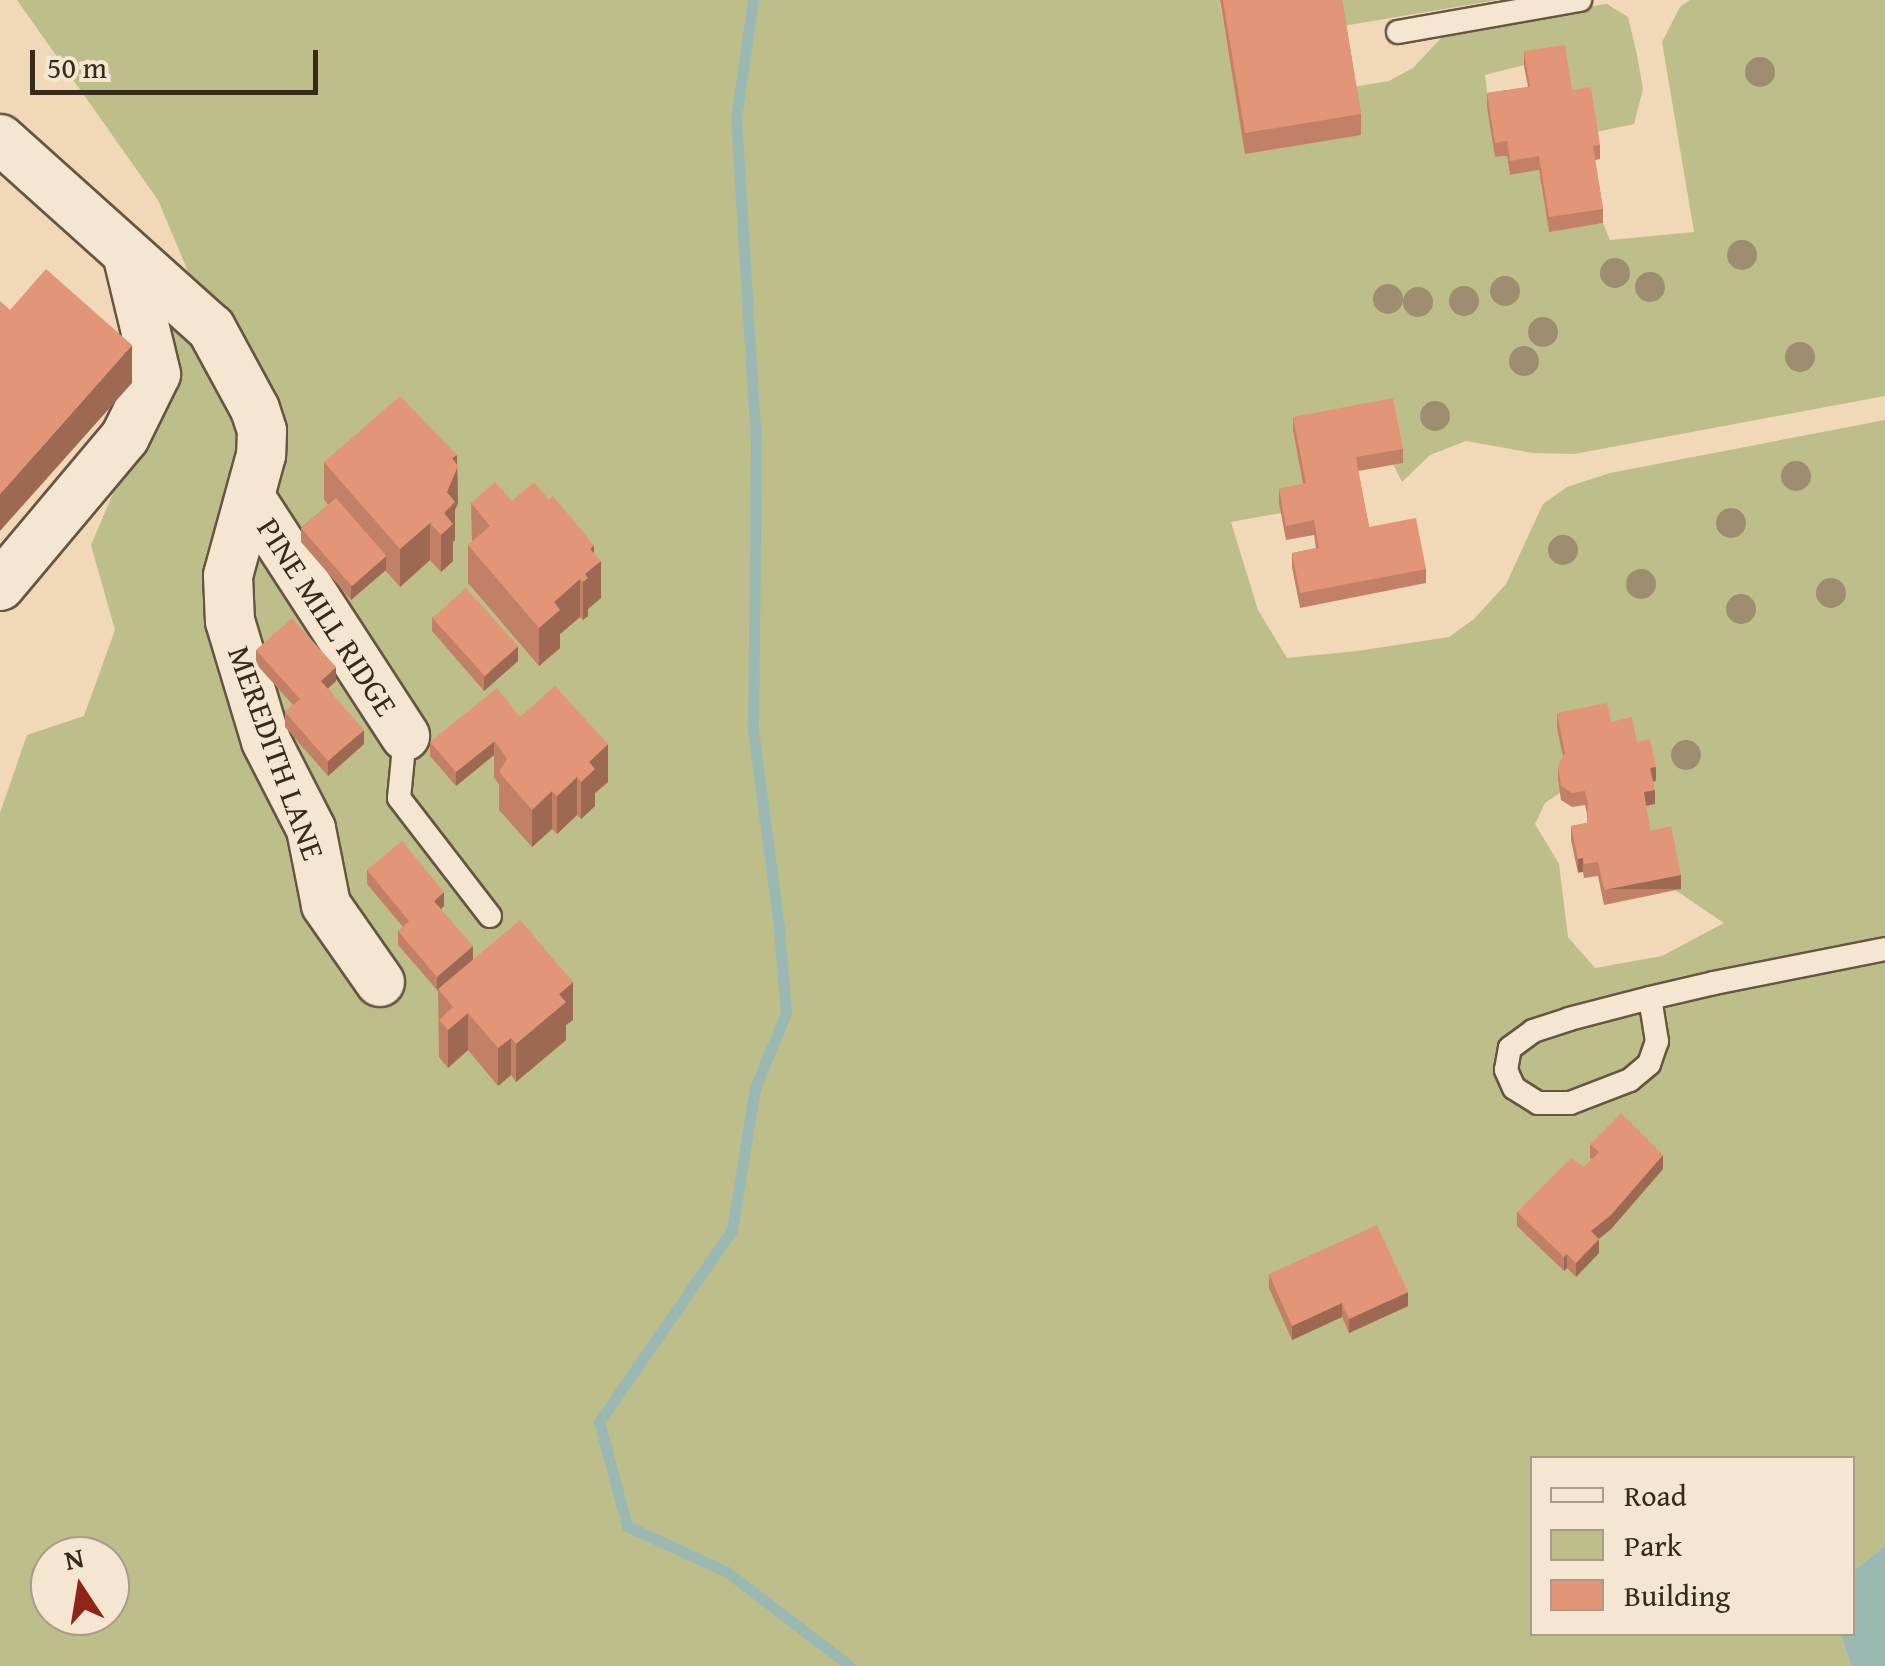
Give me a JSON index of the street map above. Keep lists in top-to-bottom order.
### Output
{
  "streets": {
    "street": ["PINE MILL RIDGE", "MEREDITH LANE"]
  },
  "crossings": [
    ["PINE MILL RIDGE", "MEREDITH LANE"]
  ],
  "legend": ["Road", "Park", "Building"],
  "scale_bar": "50 m",
  "north": "top"
}
